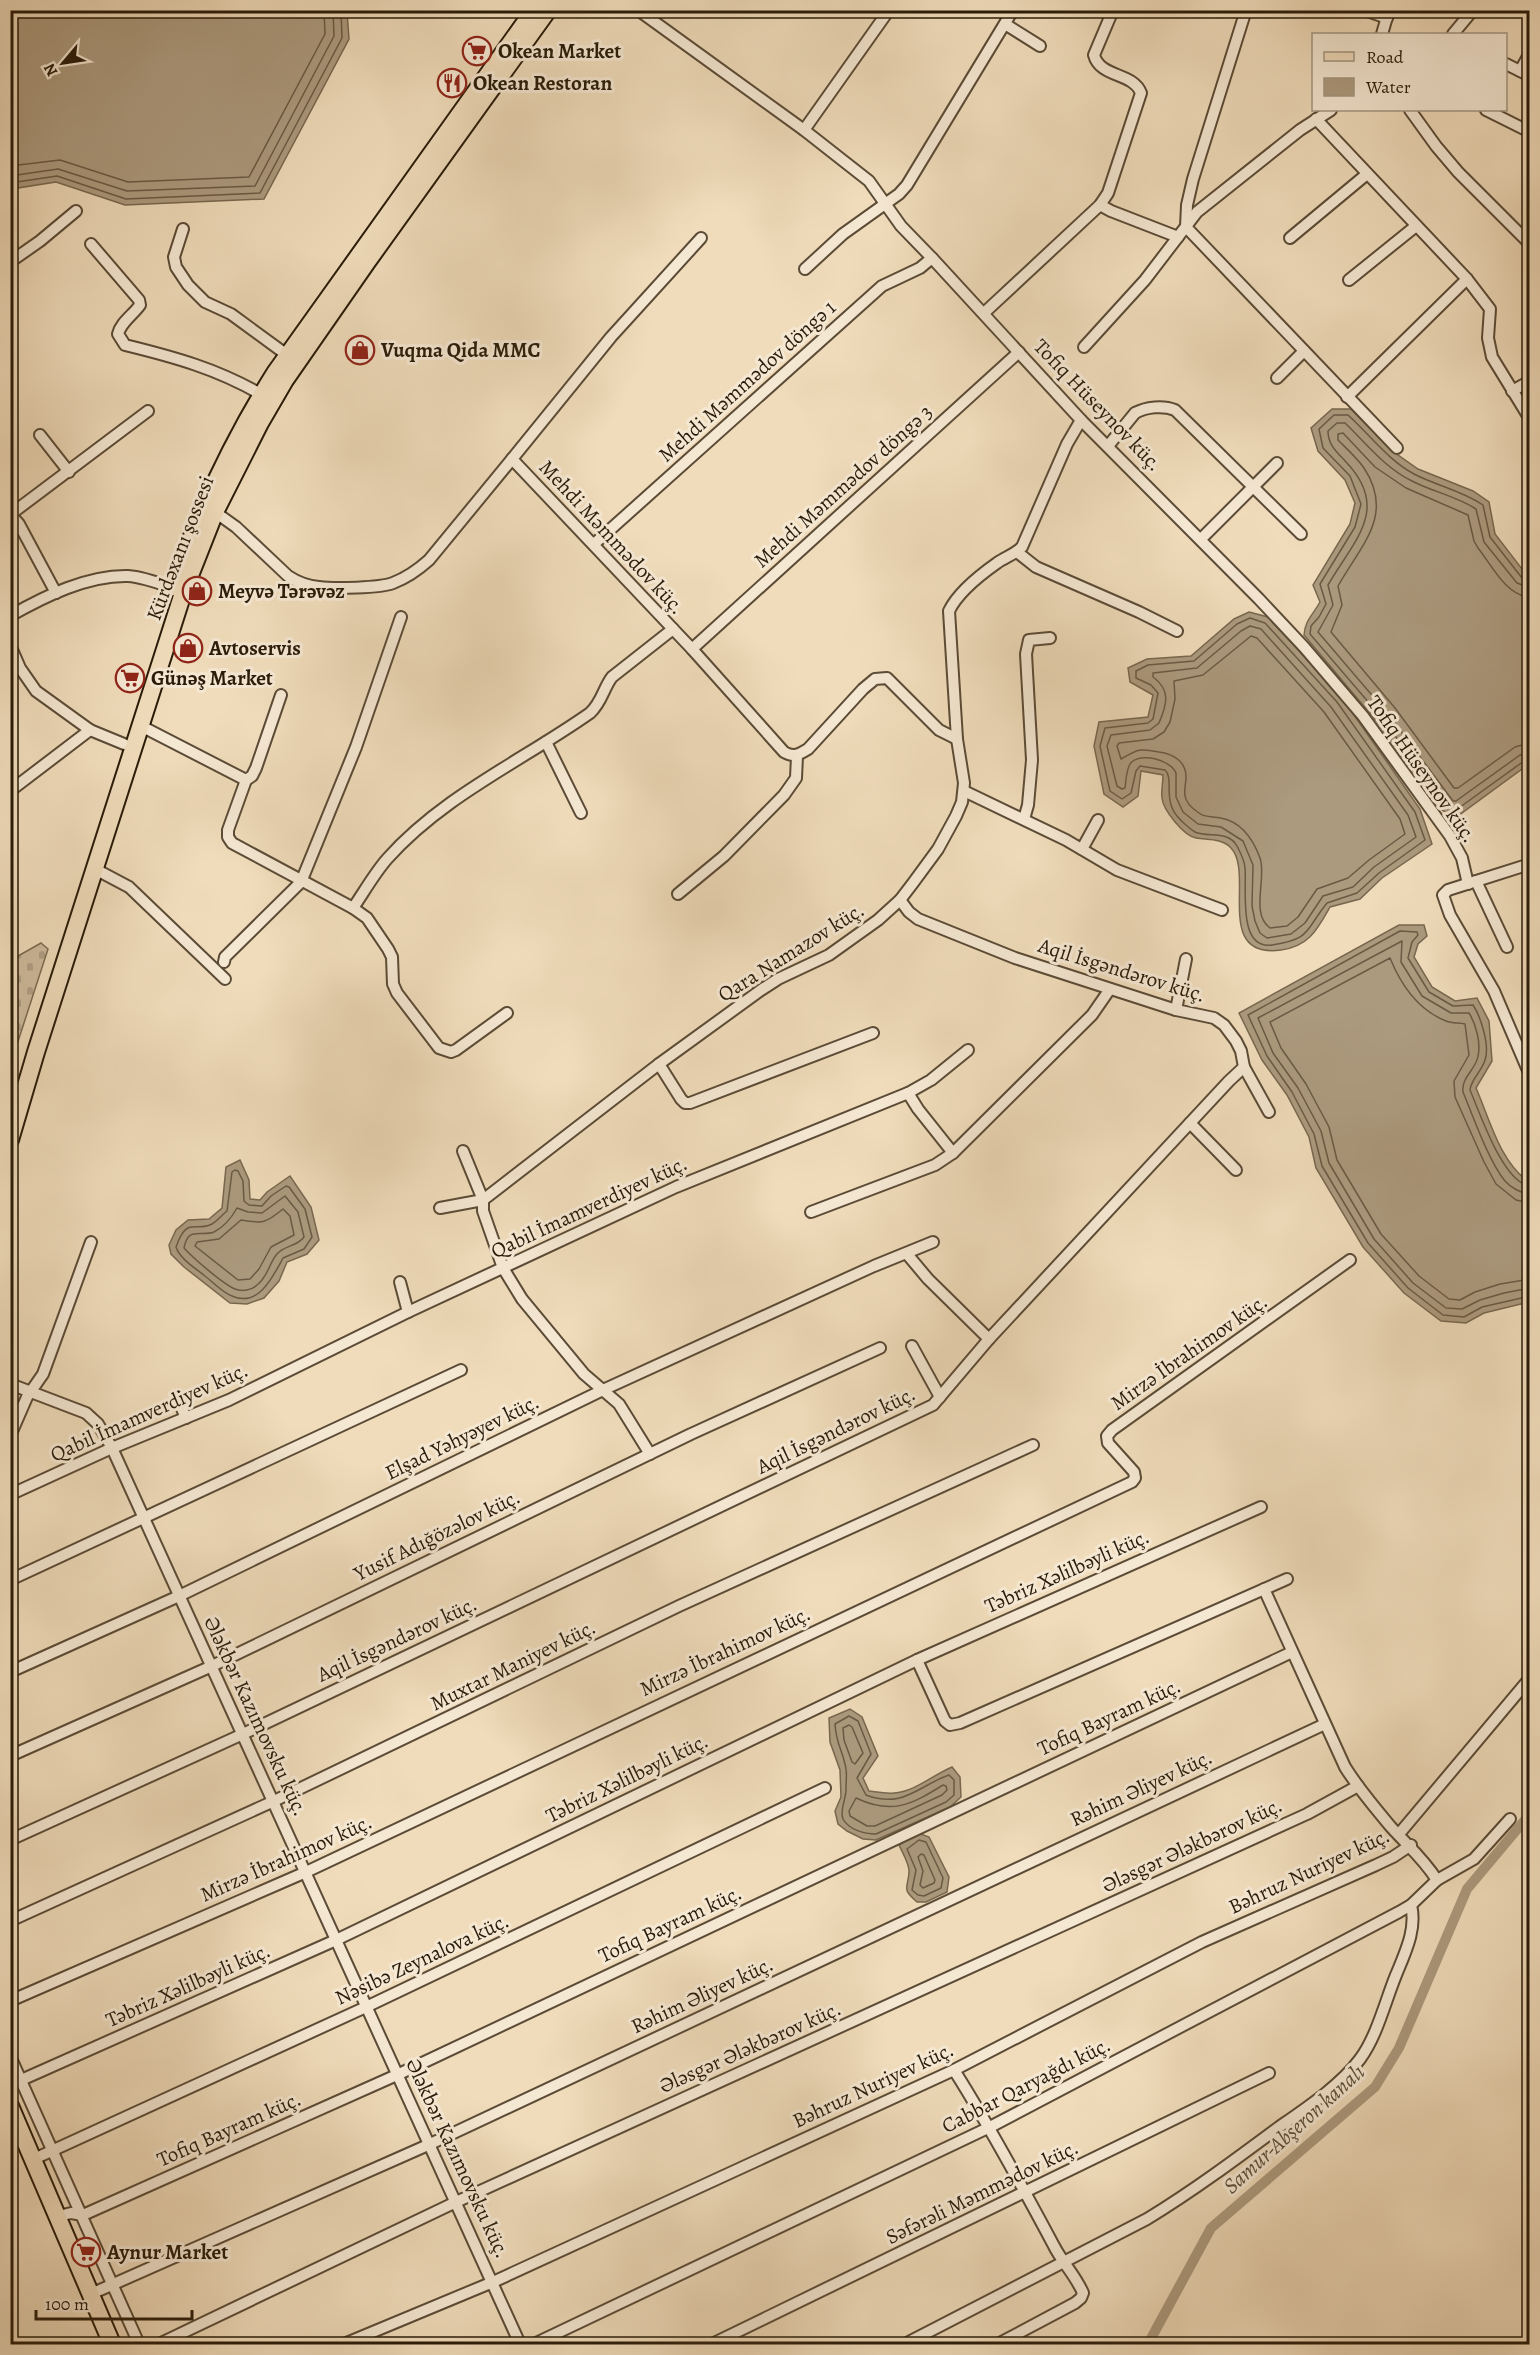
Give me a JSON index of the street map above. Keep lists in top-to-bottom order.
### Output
{
  "streets": {
    "main road": ["Kürdəxanı şossesi"],
    "street": [
      "Mehdi Məmmədov döngə 1",
      "Tofiq Hüseynov küç.",
      "Mehdi Məmmədov döngə 3",
      "Mehdi Məmmədov küç.",
      "Qara Namazov küç.",
      "Aqil İsgəndərov küç.",
      "Qabil İmamverdiyev küç.",
      "Mirzə İbrahimov küç.",
      "Elşad Yəhyəyev küç.",
      "Yusif Adığözəlov küç.",
      "Təbriz Xəlilbəyli küç.",
      "Muxtar Maniyev küç.",
      "Ələkbər Kazımovsku küç.",
      "Tofiq Bayram küç.",
      "Rəhim Əliyev küç.",
      "Ələsgər Ələkbərov küç.",
      "Bəhruz Nuriyev küç.",
      "Nəsibə Zeynalova küç.",
      "Cabbar Qaryağdı küç.",
      "Səfərəli Məmmədov küç."
    ]
  },
  "crossings": [
    ["Mehdi Məmmədov döngə 1", "Tofiq Hüseynov küç."],
    ["Mehdi Məmmədov döngə 1", "Mehdi Məmmədov küç."],
    ["Tofiq Hüseynov küç.", "Mehdi Məmmədov döngə 3"],
    ["Tofiq Hüseynov küç.", "Qara Namazov küç."],
    ["Mehdi Məmmədov döngə 3", "Mehdi Məmmədov küç."],
    ["Mehdi Məmmədov küç.", "Kürdəxanı şossesi"],
    ["Qara Namazov küç.", "Aqil İsgəndərov küç."],
    ["Aqil İsgəndərov küç.", "Ələkbər Kazımovsku küç."],
    ["Qabil İmamverdiyev küç.", "Ələkbər Kazımovsku küç."],
    ["Mirzə İbrahimov küç.", "Ələkbər Kazımovsku küç."],
    ["Elşad Yəhyəyev küç.", "Ələkbər Kazımovsku küç."],
    ["Yusif Adığözəlov küç.", "Ələkbər Kazımovsku küç."],
    ["Təbriz Xəlilbəyli küç.", "Ələkbər Kazımovsku küç."],
    ["Muxtar Maniyev küç.", "Ələkbər Kazımovsku küç."],
    ["Ələkbər Kazımovsku küç.", "Tofiq Bayram küç."],
    ["Ələkbər Kazımovsku küç.", "Rəhim Əliyev küç."],
    ["Ələkbər Kazımovsku küç.", "Ələsgər Ələkbərov küç."],
    ["Ələkbər Kazımovsku küç.", "Bəhruz Nuriyev küç."],
    ["Ələkbər Kazımovsku küç.", "Nəsibə Zeynalova küç."]
  ],
  "water": ["Samur-Abşeron kanalı"],
  "places": {
    "supermarket": ["Okean Market", "Günəş Market", "Aynur Market"],
    "restaurant": ["Okean Restoran"],
    "shop": ["Vuqma Qida MMC", "Meyvə Tərəvəz", "Avtoservis"]
  },
  "legend": ["Road", "Water"],
  "scale_bar": "100 m",
  "north": "bottom left"
}
